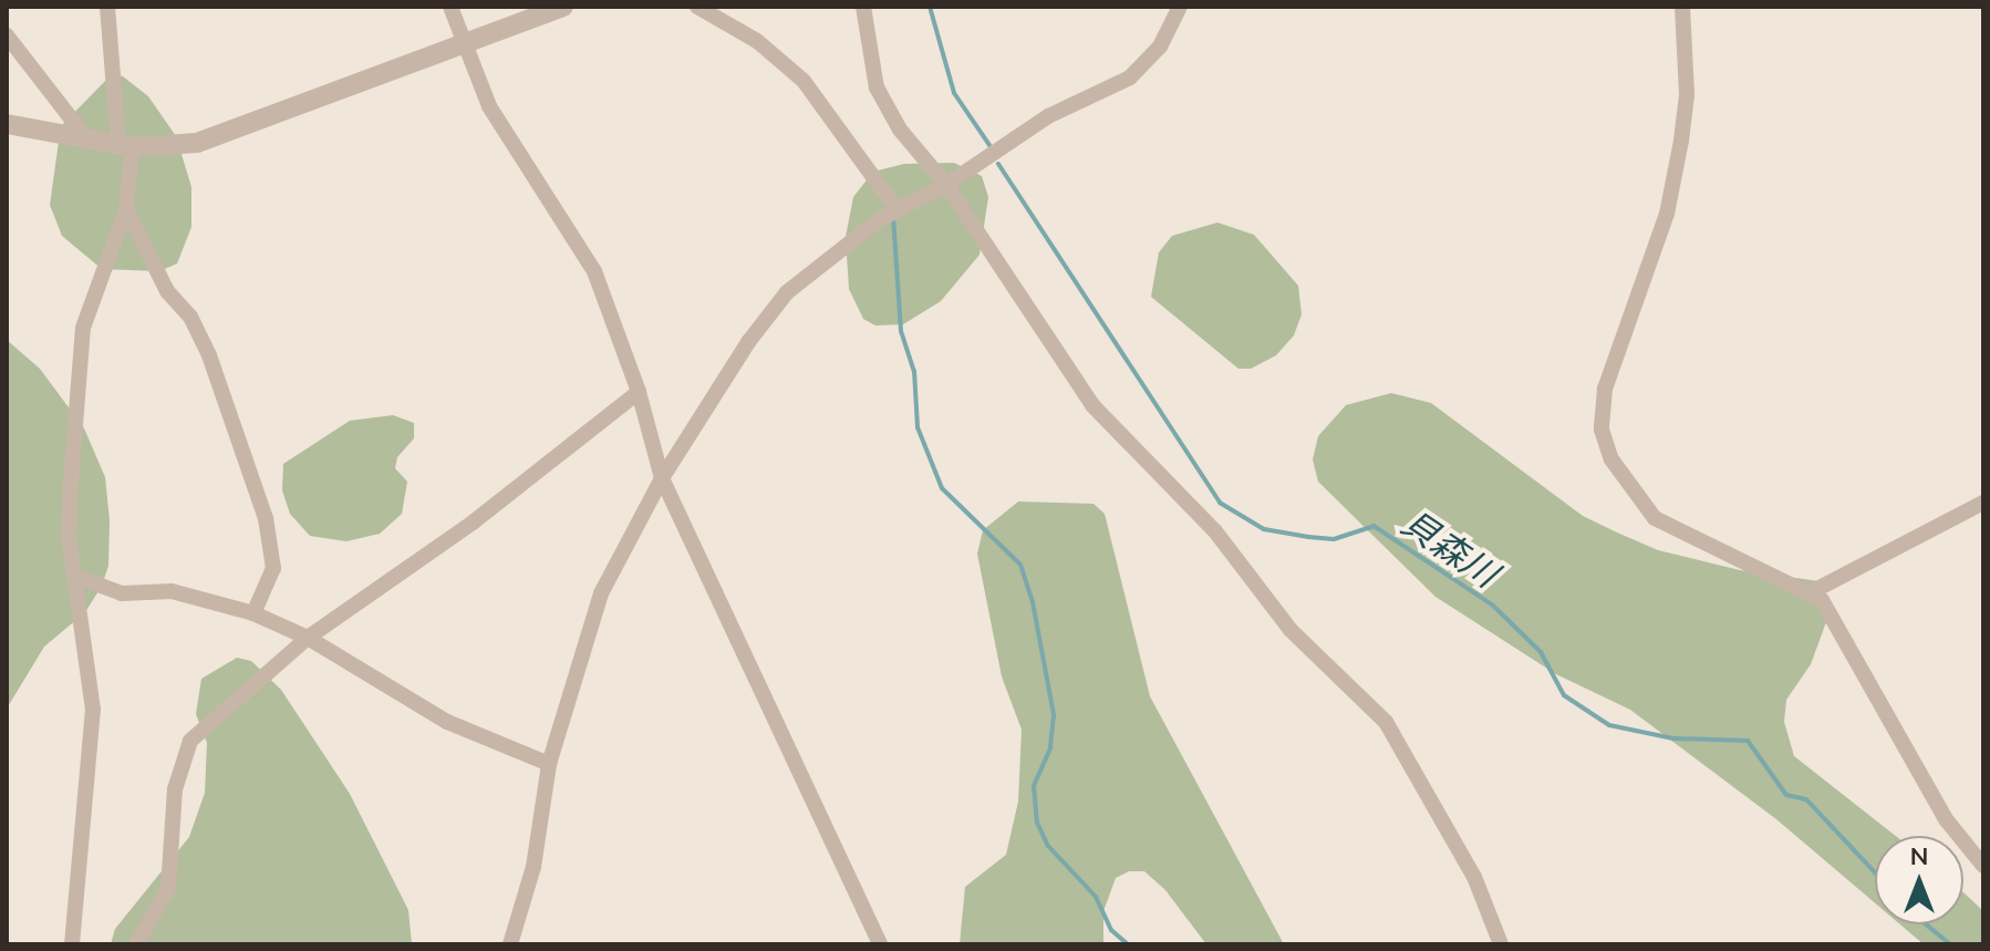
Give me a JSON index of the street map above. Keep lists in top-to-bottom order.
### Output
{
  "water": ["貝森川"],
  "north": "top"
}
